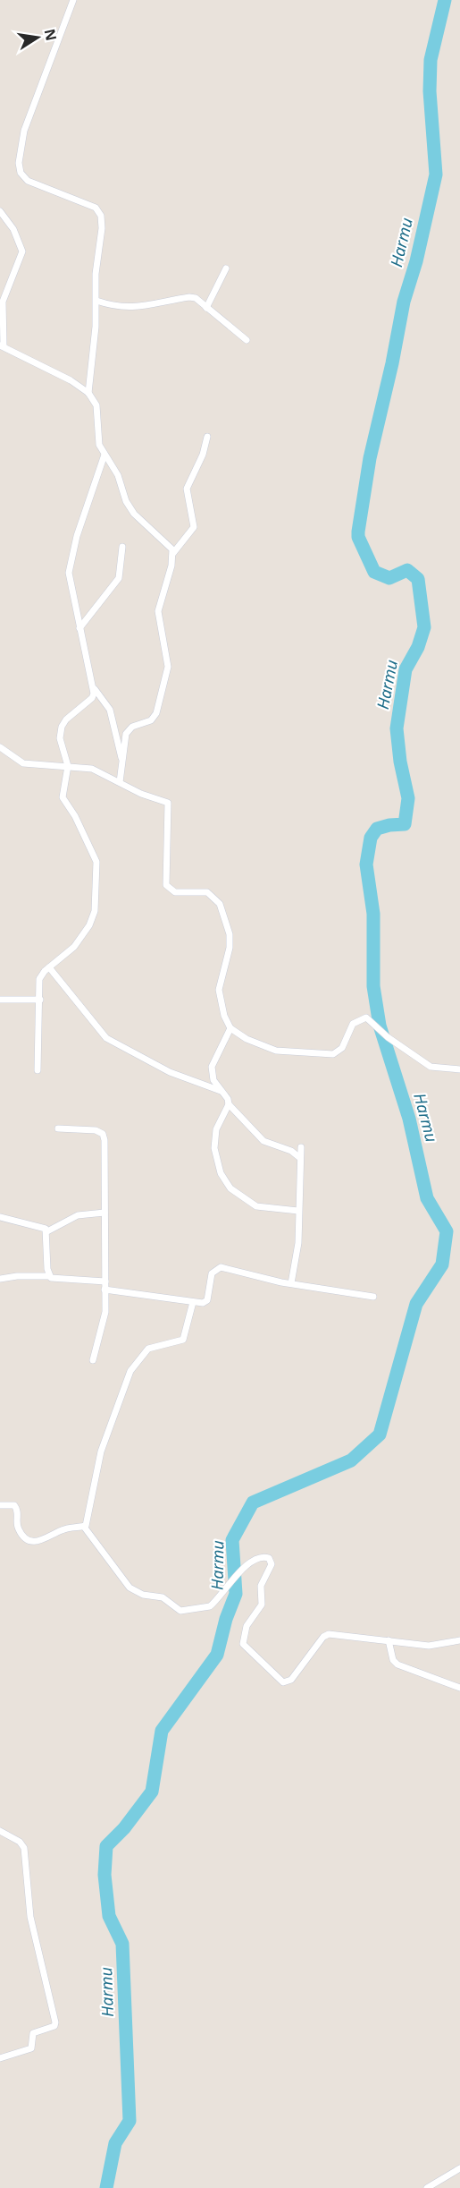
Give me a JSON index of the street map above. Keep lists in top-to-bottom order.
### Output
{
  "water": ["Harmu"],
  "north": "right"
}
